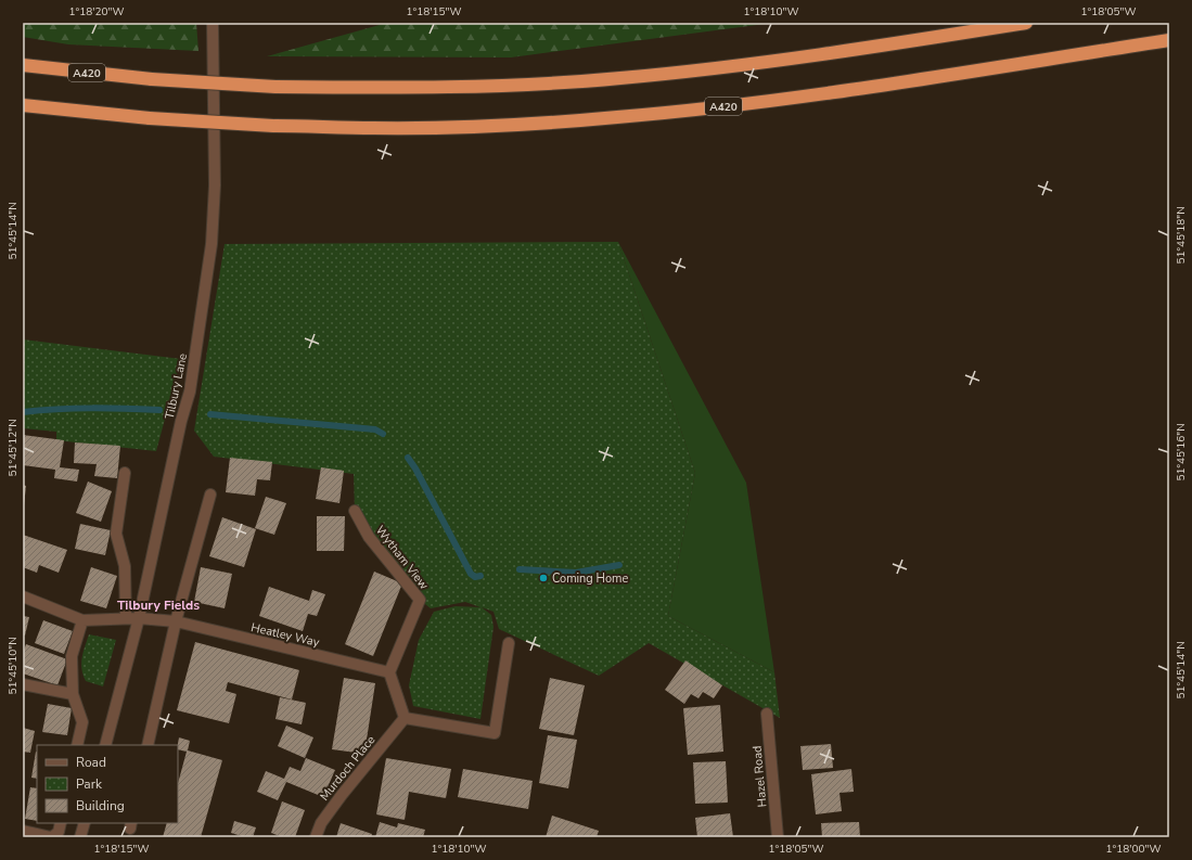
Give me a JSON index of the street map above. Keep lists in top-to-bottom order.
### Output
{
  "streets": {
    "highway": ["A420"],
    "street": [
      "Tilbury Lane",
      "Wytham View",
      "Heatley Way",
      "Murdoch Place",
      "Hazel Road"
    ]
  },
  "crossings": [
    ["Tilbury Lane", "Heatley Way"],
    ["Wytham View", "Heatley Way"]
  ],
  "districts": ["Tilbury Fields"],
  "places": ["Coming Home"],
  "legend": ["Road", "Park", "Building"],
  "coordinates": [
    "1°18'20\"W",
    "1°18'15\"W",
    "1°18'10\"W",
    "1°18'05\"W",
    "51°45'14\"N",
    "51°45'18\"N",
    "51°45'12\"N",
    "51°45'16\"N",
    "51°45'10\"N",
    "1°18'00\"W"
  ]
}
